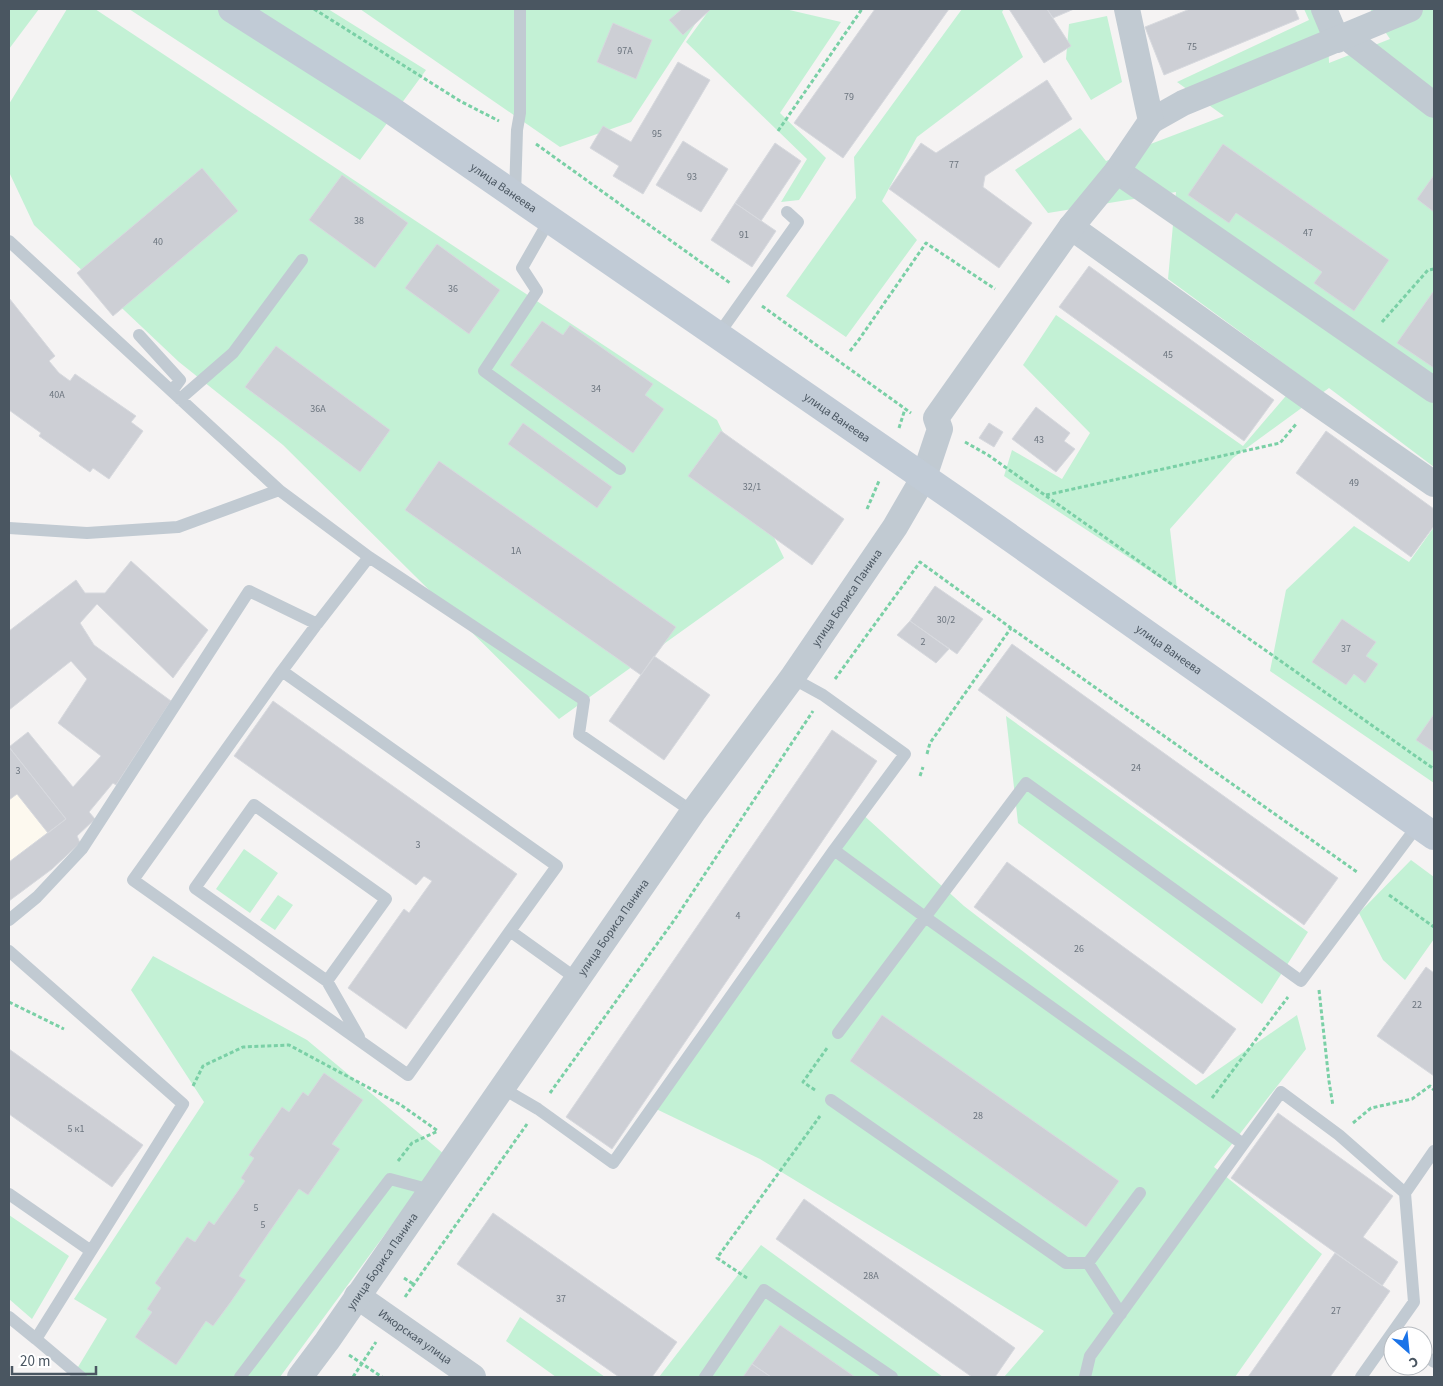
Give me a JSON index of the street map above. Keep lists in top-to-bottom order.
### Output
{
  "streets": {
    "main road": ["улица Ванеева"],
    "street": ["улица Бориса Панина", "Ижорская улица"]
  },
  "crossings": [
    ["улица Ванеева", "улица Бориса Панина"],
    ["улица Бориса Панина", "Ижорская улица"]
  ],
  "house_numbers": [
    "75",
    "97А",
    "79",
    "95",
    "77",
    "93",
    "38",
    "47",
    "91",
    "40",
    "36",
    "45",
    "34",
    "40А",
    "36А",
    "43",
    "49",
    "32/1",
    "1А",
    "30/2",
    "2",
    "37",
    "24",
    "3",
    "3",
    "4",
    "26",
    "22",
    "28",
    "5 к1",
    "5",
    "5",
    "28А",
    "37",
    "27"
  ],
  "scale_bar": "20 m",
  "north": "bottom right"
}
